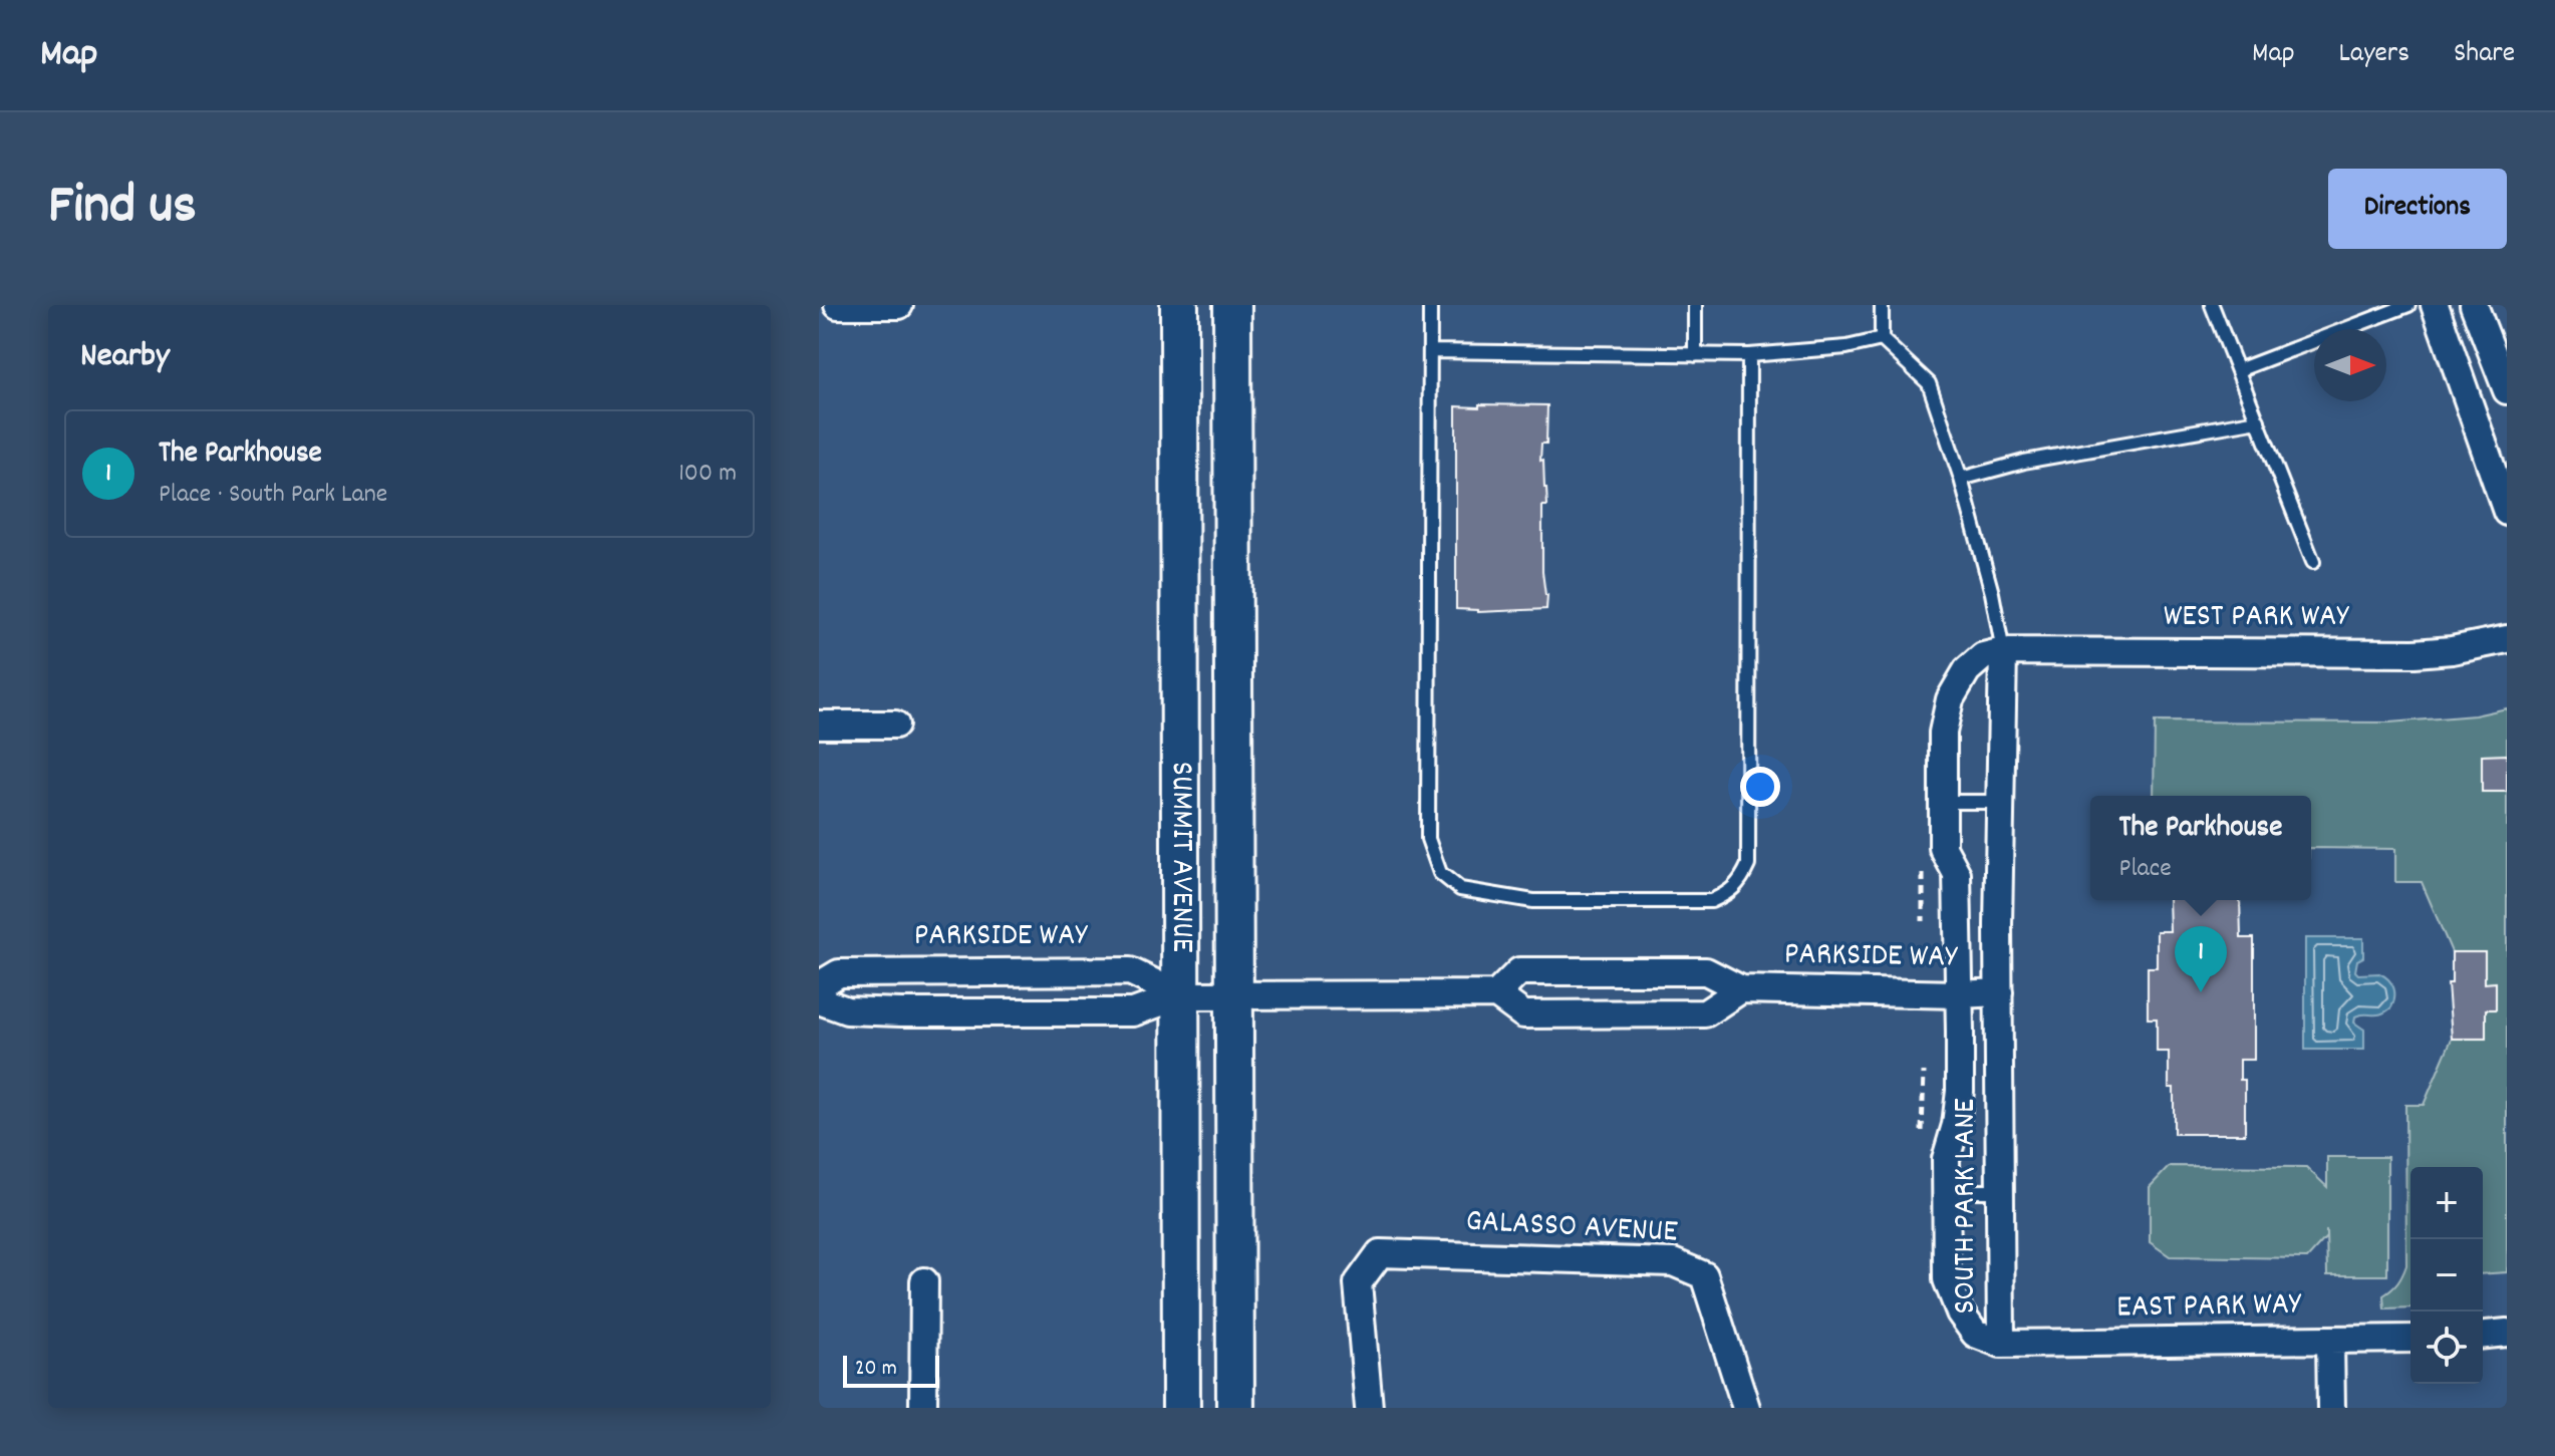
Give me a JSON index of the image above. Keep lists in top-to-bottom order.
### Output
{
  "streets": {
    "main road": ["SUMMIT AVENUE"],
    "street": [
      "WEST PARK WAY",
      "PARKSIDE WAY",
      "SOUTH PARK LANE",
      "GALASSO AVENUE",
      "EAST PARK WAY"
    ]
  },
  "crossings": [
    ["WEST PARK WAY", "SOUTH PARK LANE"],
    ["SUMMIT AVENUE", "PARKSIDE WAY"],
    ["PARKSIDE WAY", "SOUTH PARK LANE"],
    ["SOUTH PARK LANE", "EAST PARK WAY"]
  ],
  "scale_bar": "20 m",
  "north": "right",
  "page": {
    "header": "Map",
    "nav": ["Map", "Layers", "Share"],
    "title": "Find us",
    "buttons": "Directions",
    "heading": "Nearby",
    "list": [
      {
        "mark": "1",
        "name": "The Parkhouse",
        "note": "Place · South Park Lane",
        "value": "100 m"
      }
    ],
    "popup": ["The Parkhouse", "Place"],
    "pins": "1",
    "map_buttons": ["+", "−"],
    "scale": "20 m"
  }
}
